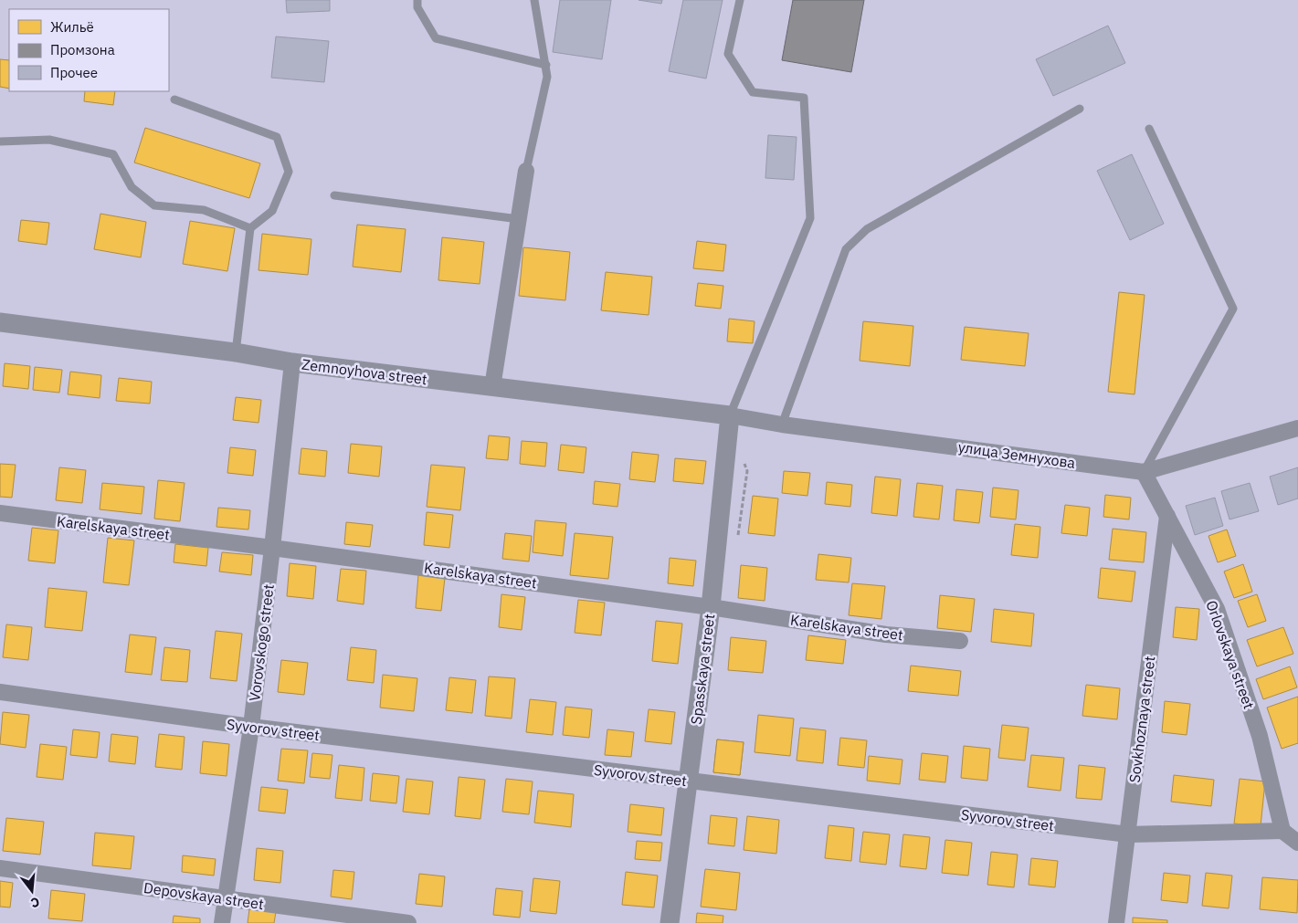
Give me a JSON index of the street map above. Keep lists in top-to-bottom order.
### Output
{
  "streets": {
    "street": [
      "Zemnoyhova street",
      "улица Земнухова",
      "Karelskaya street",
      "Vorovskogo street",
      "Orlovskaya street",
      "Spasskaya street",
      "Sovkhoznaya street",
      "Syvorov street",
      "Depovskaya street"
    ]
  },
  "crossings": [
    ["Zemnoyhova street", "улица Земнухова"],
    ["Zemnoyhova street", "Vorovskogo street"],
    ["Zemnoyhova street", "Spasskaya street"],
    ["улица Земнухова", "Orlovskaya street"],
    ["улица Земнухова", "Spasskaya street"],
    ["Karelskaya street", "Vorovskogo street"],
    ["Karelskaya street", "Spasskaya street"],
    ["Vorovskogo street", "Syvorov street"],
    ["Vorovskogo street", "Depovskaya street"],
    ["Orlovskaya street", "Sovkhoznaya street"],
    ["Orlovskaya street", "Syvorov street"],
    ["Spasskaya street", "Syvorov street"],
    ["Sovkhoznaya street", "Syvorov street"]
  ],
  "legend": ["Жильё", "Промзона", "Прочее"],
  "north": "bottom"
}
